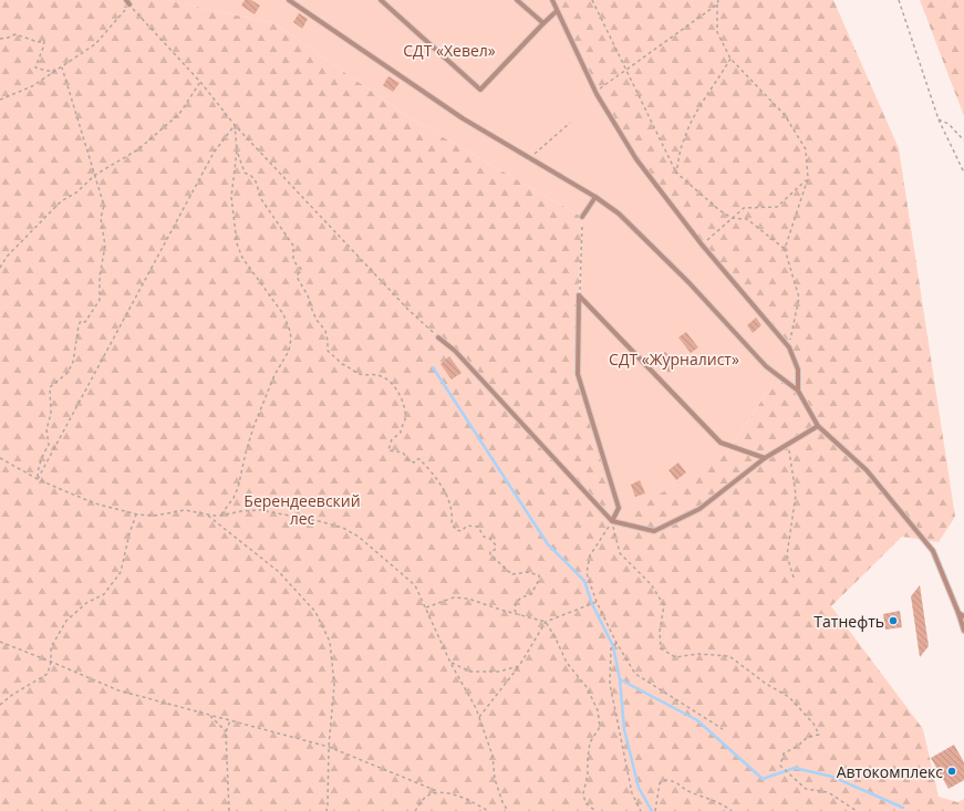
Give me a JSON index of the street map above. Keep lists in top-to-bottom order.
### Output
{
  "parks": ["СДТ «Хевел»", "СДТ «Журналист»", "Берендеевский лес"],
  "places": ["Татнефть", "Автокомплекс"]
}
